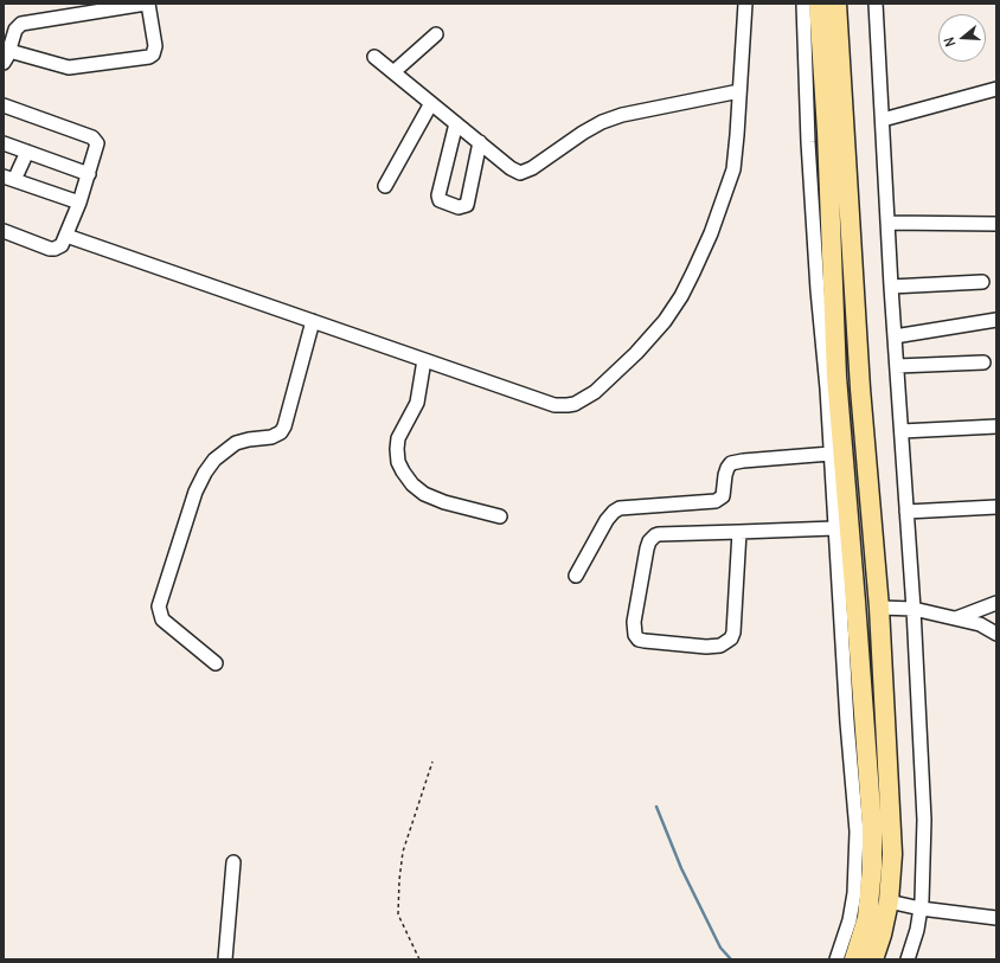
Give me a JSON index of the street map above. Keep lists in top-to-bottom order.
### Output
{
  "north": "left"
}
